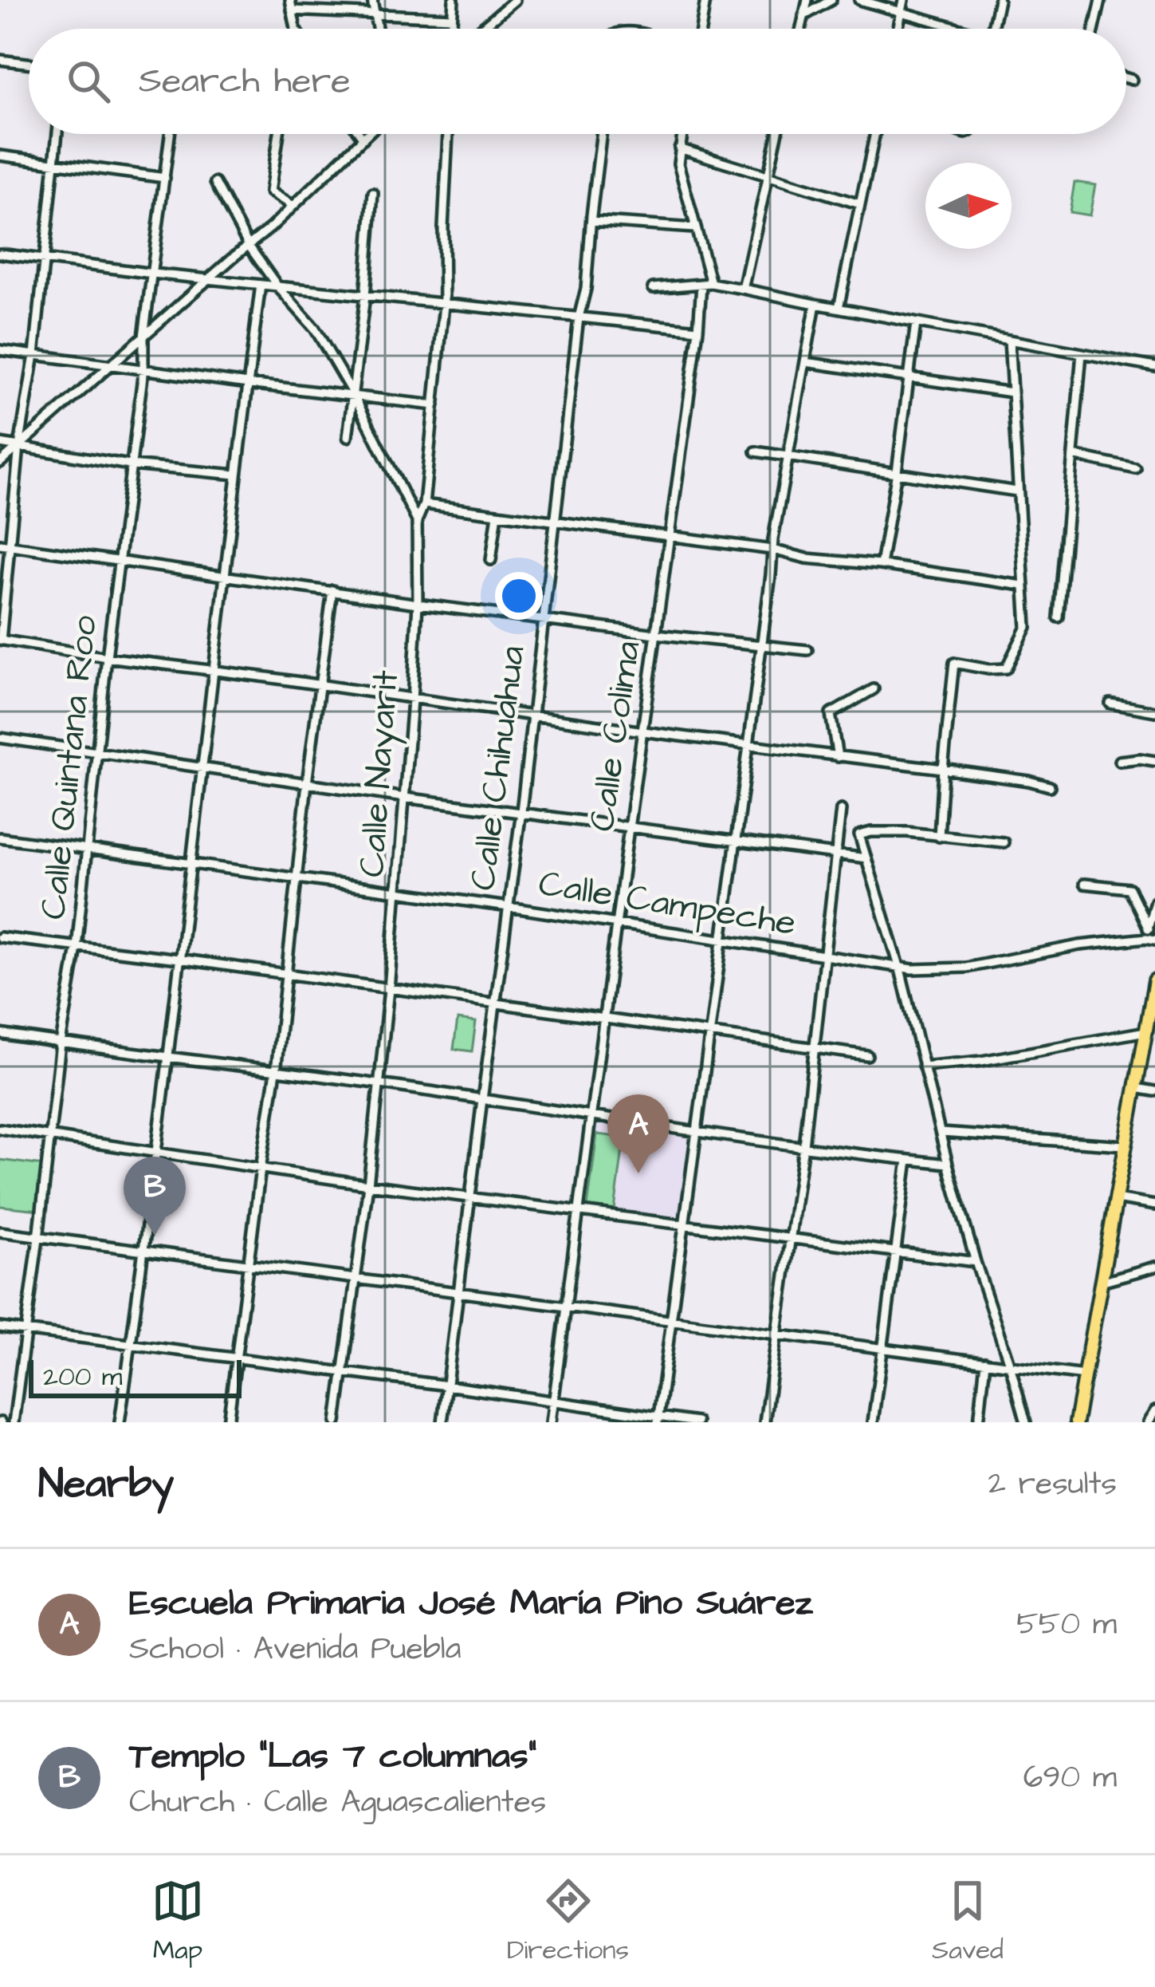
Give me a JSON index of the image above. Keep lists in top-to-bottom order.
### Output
{
  "streets": {
    "street": [
      "Calle Colima",
      "Calle Quintana Roo",
      "Calle Chihuahua",
      "Calle Nayarit",
      "Calle Campeche"
    ]
  },
  "crossings": [
    ["Calle Colima", "Calle Campeche"],
    ["Calle Quintana Roo", "Calle Campeche"],
    ["Calle Chihuahua", "Calle Campeche"],
    ["Calle Nayarit", "Calle Campeche"]
  ],
  "scale_bar": "200 m",
  "north": "right",
  "page": {
    "search": "Search here",
    "pins": ["A", "B"],
    "scale": "200 m",
    "heading": ["Nearby", "2 results"],
    "list": [
      {
        "mark": "A",
        "name": "Escuela Primaria José María Pino Suárez",
        "note": "School · Avenida Puebla",
        "value": "550 m"
      },
      {
        "mark": "B",
        "name": "Templo \"Las 7 columnas\"",
        "note": "Church · Calle Aguascalientes",
        "value": "690 m"
      }
    ],
    "nav": ["Map", "Directions", "Saved"]
  }
}
